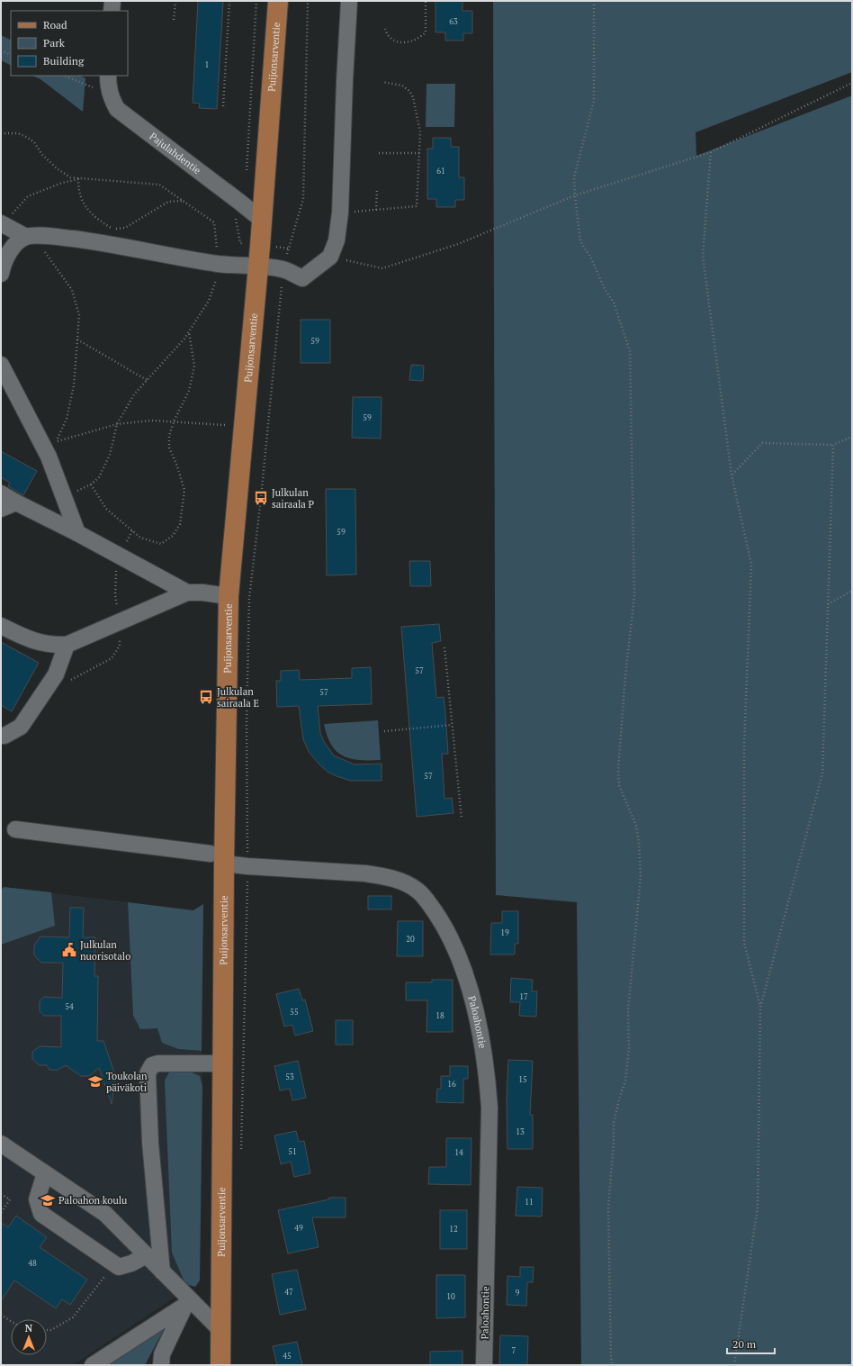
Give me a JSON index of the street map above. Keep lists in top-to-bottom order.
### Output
{
  "streets": {
    "main road": ["Puijonsarventie"],
    "street": ["Pajulahdentie", "Paloahontie"]
  },
  "crossings": [
    ["Puijonsarventie", "Pajulahdentie"],
    ["Puijonsarventie", "Paloahontie"]
  ],
  "places": {
    "bus stop": ["Julkulan sairaala P", "Julkulan sairaala E"],
    "public building": ["Julkulan nuorisotalo"],
    "school or university": ["Toukolan päiväkoti", "Paloahon koulu"]
  },
  "house_numbers": [
    "63",
    "1",
    "61",
    "59",
    "59",
    "59",
    "57",
    "57",
    "57",
    "19",
    "20",
    "17",
    "54",
    "55",
    "18",
    "53",
    "15",
    "16",
    "13",
    "51",
    "14",
    "11",
    "49",
    "12",
    "48",
    "47",
    "9",
    "10",
    "7",
    "45"
  ],
  "legend": ["Road", "Park", "Building"],
  "scale_bar": "20 m",
  "north": "top"
}
